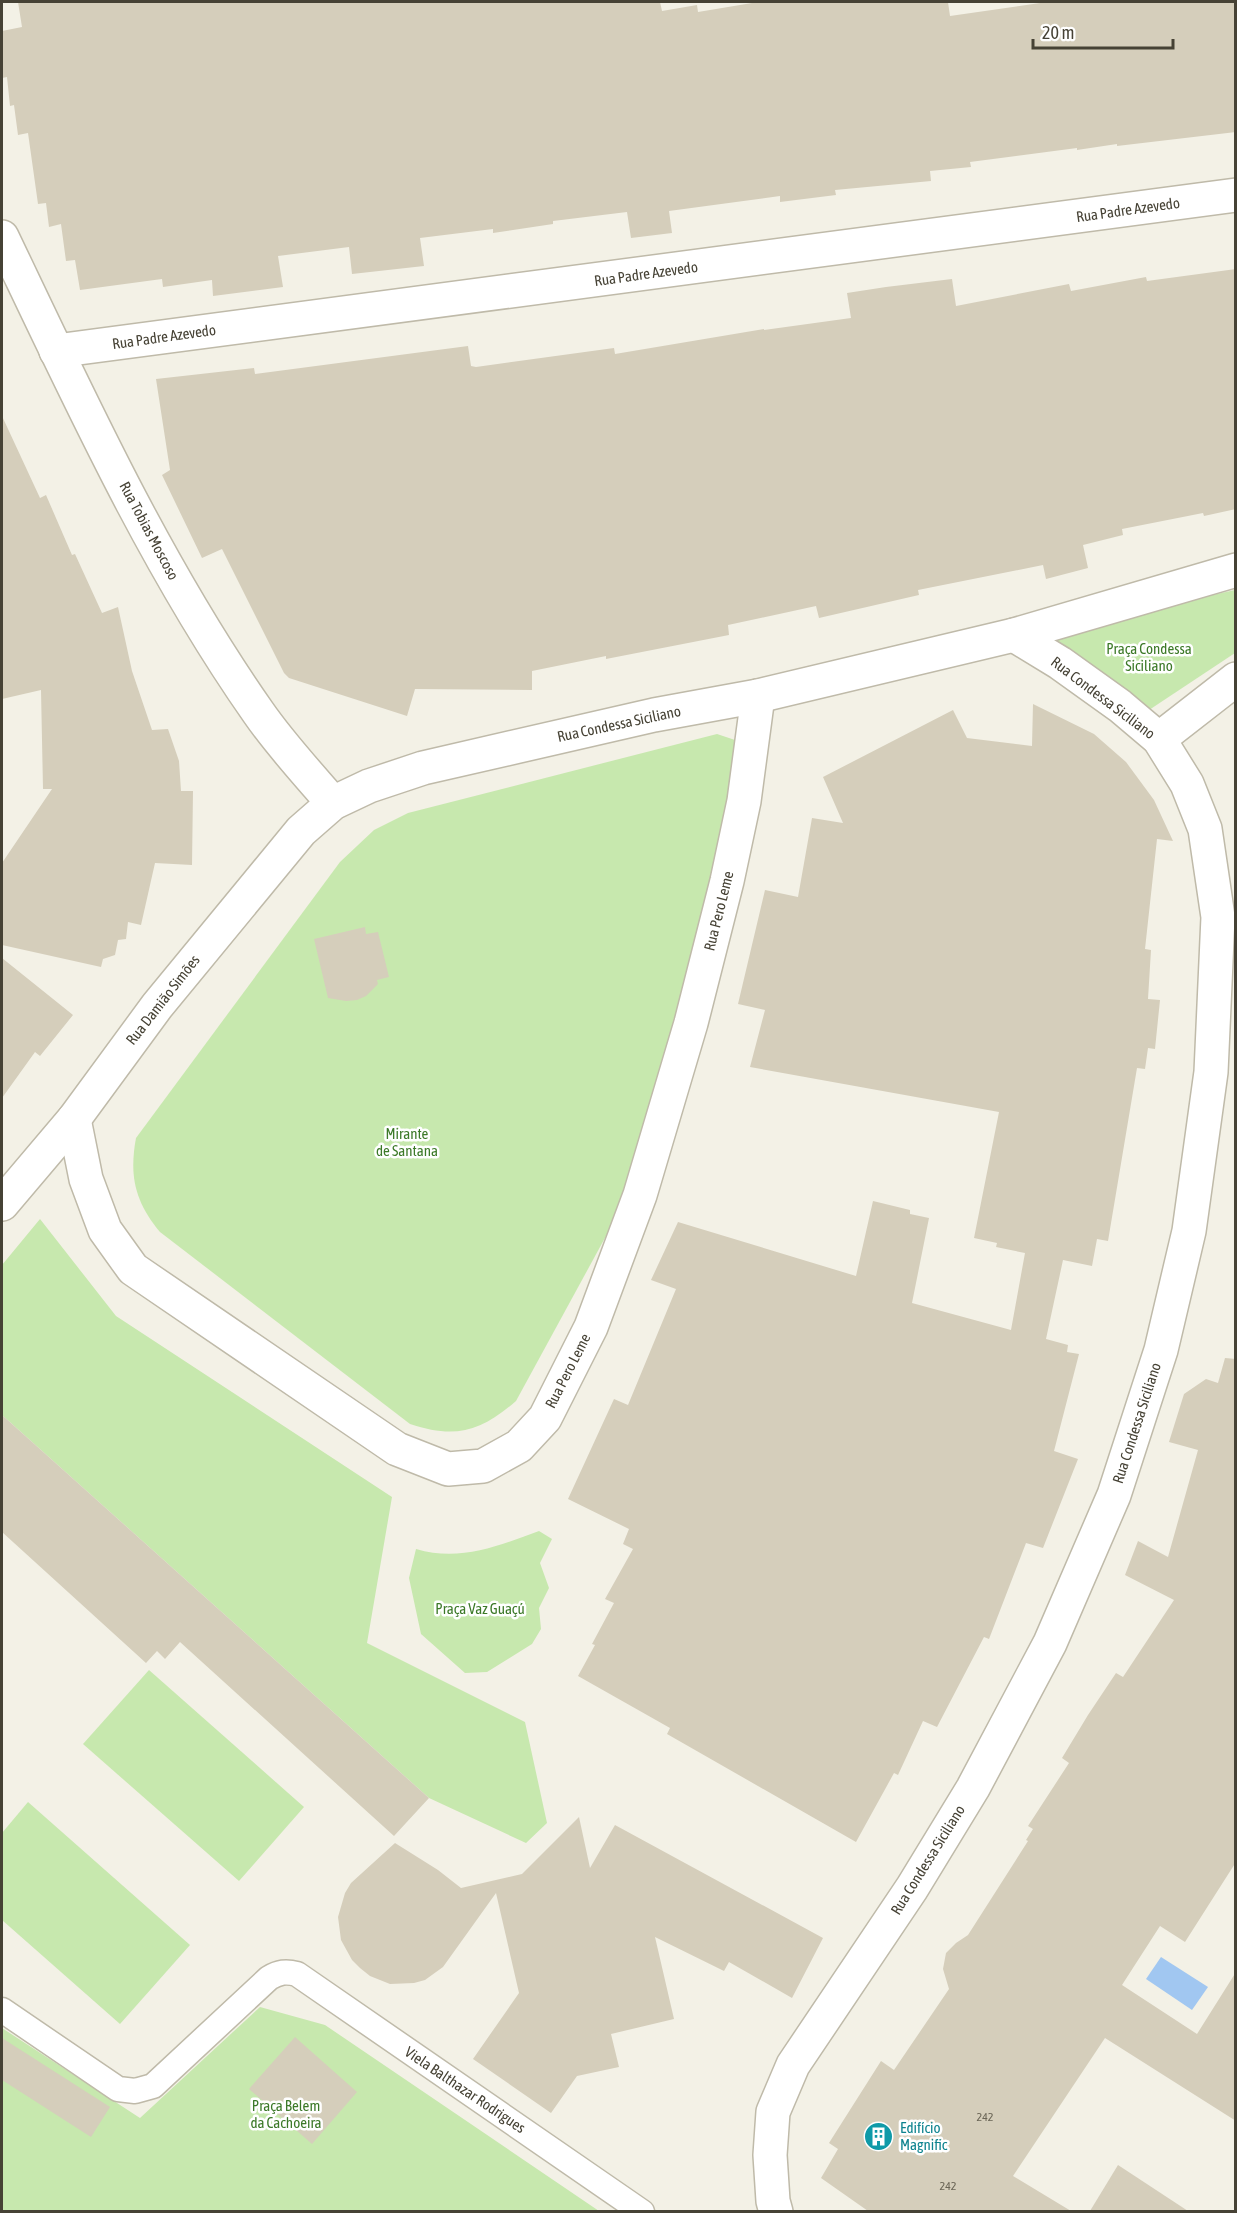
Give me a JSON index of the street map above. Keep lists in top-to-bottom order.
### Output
{
  "streets": {
    "street": [
      "Rua Padre Azevedo",
      "Rua Tobias Moscoso",
      "Rua Condessa Siciliano",
      "Rua Pero Leme",
      "Rua Damião Simões"
    ],
    "lane": ["Viela Balthazar Rodrigues"]
  },
  "crossings": [
    ["Rua Padre Azevedo", "Rua Tobias Moscoso"],
    ["Rua Tobias Moscoso", "Rua Condessa Siciliano"],
    ["Rua Tobias Moscoso", "Rua Damião Simões"],
    ["Rua Condessa Siciliano", "Rua Pero Leme"],
    ["Rua Condessa Siciliano", "Rua Damião Simões"],
    ["Rua Pero Leme", "Rua Damião Simões"]
  ],
  "parks": [
    "Praça Condessa Siciliano",
    "Mirante de Santana",
    "Praça Vaz Guaçú",
    "Praça Belem da Cachoeira"
  ],
  "places": {
    "building": ["Edifício Magnific"]
  },
  "house_numbers": ["242", "242"],
  "scale_bar": "20 m"
}
